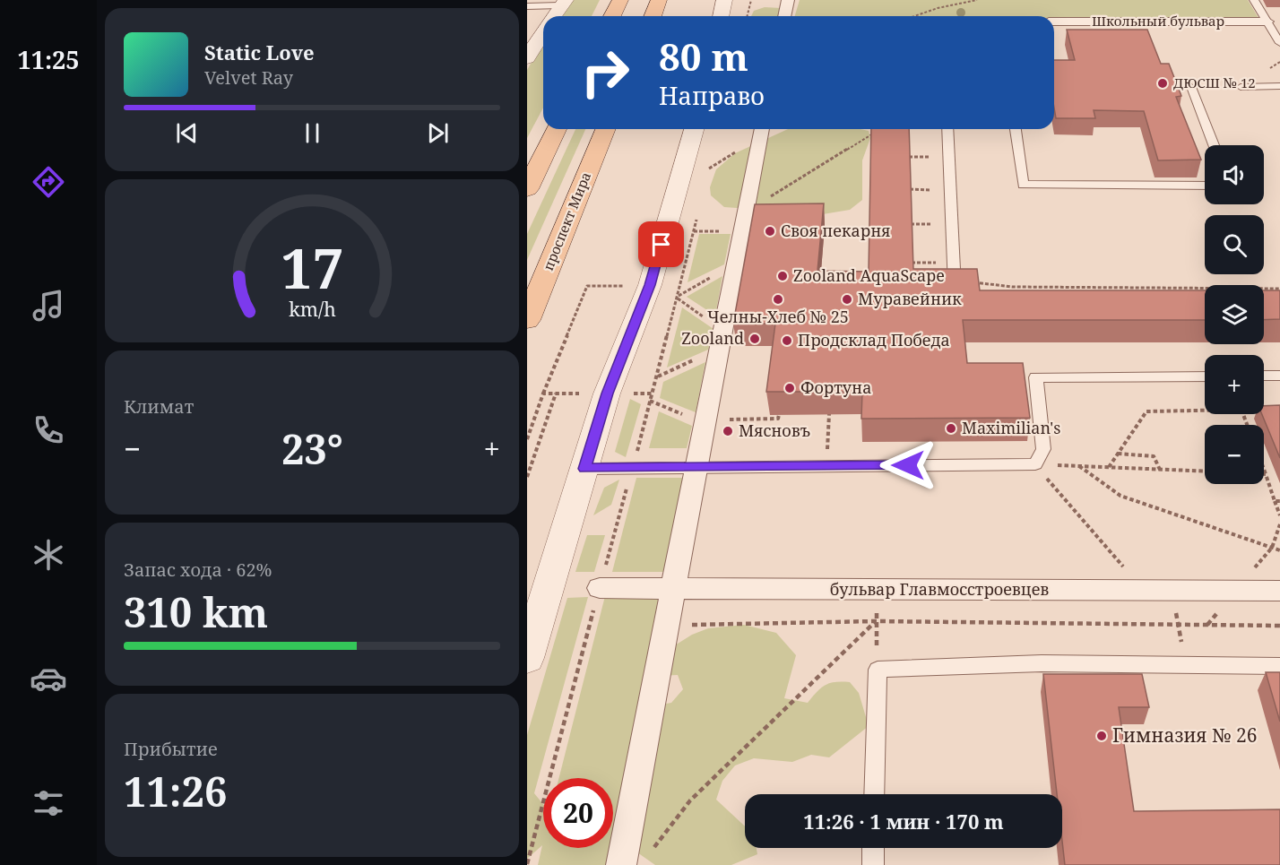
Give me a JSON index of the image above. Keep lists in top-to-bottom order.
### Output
{
  "streets": {
    "main road": ["проспект Мира"],
    "street": ["Школьный бульвар", "бульвар Главмосстроевцев"]
  },
  "places": [
    "ДЮСШ № 12",
    "Своя пекарня",
    "Zooland AquaScape",
    "Челны-Хлеб № 25",
    "Муравейник",
    "Zooland",
    "Продсклад Победа",
    "Фортуна",
    "Maximilian's",
    "Мясновъ",
    "Гимназия № 26"
  ],
  "page": {
    "tabs": "11:25",
    "turn": ["80 m", "Направо"],
    "song": ["Static Love", "Velvet Ray"],
    "map_buttons": ["+", "−"],
    "tile": [
      "Климат",
      ["Запас хода · 62%", "310 km"],
      ["Прибытие", "11:26"]
    ],
    "heat": ["−", "23°", "+"],
    "limit": "20",
    "trip": "11:26 · 1 мин · 170 m",
    "gauge": ["17", "km/h"]
  }
}
